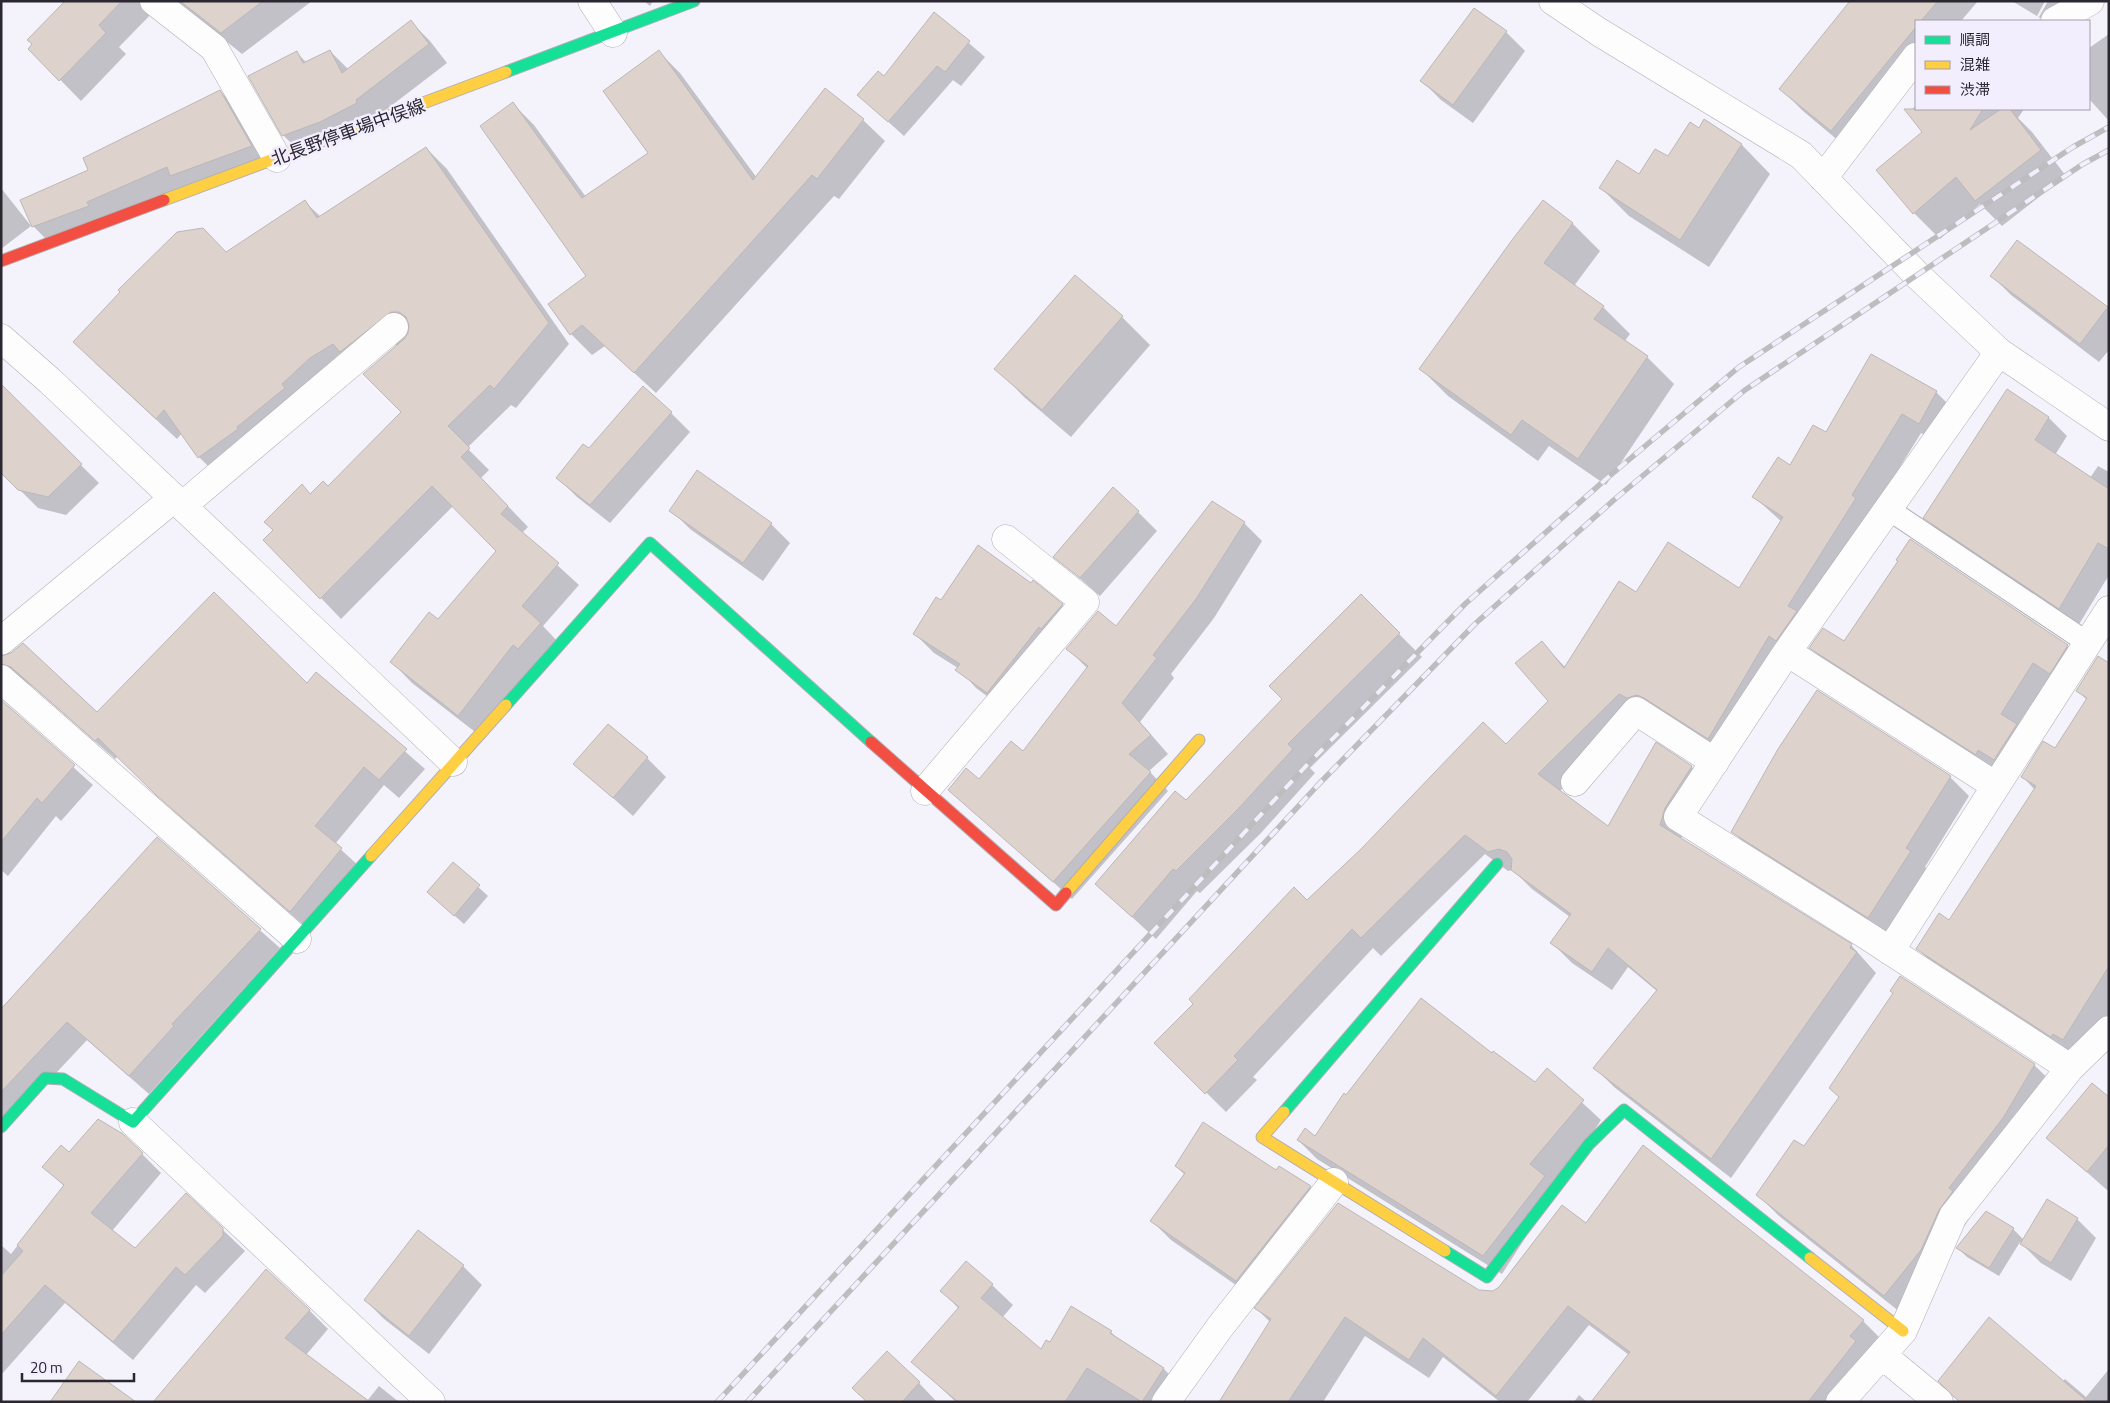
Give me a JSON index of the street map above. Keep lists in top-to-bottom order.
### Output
{
  "streets": {
    "street": ["北長野停車場中俣線"]
  },
  "legend": ["順調", "混雑", "渋滞"],
  "scale_bar": "20 m"
}
